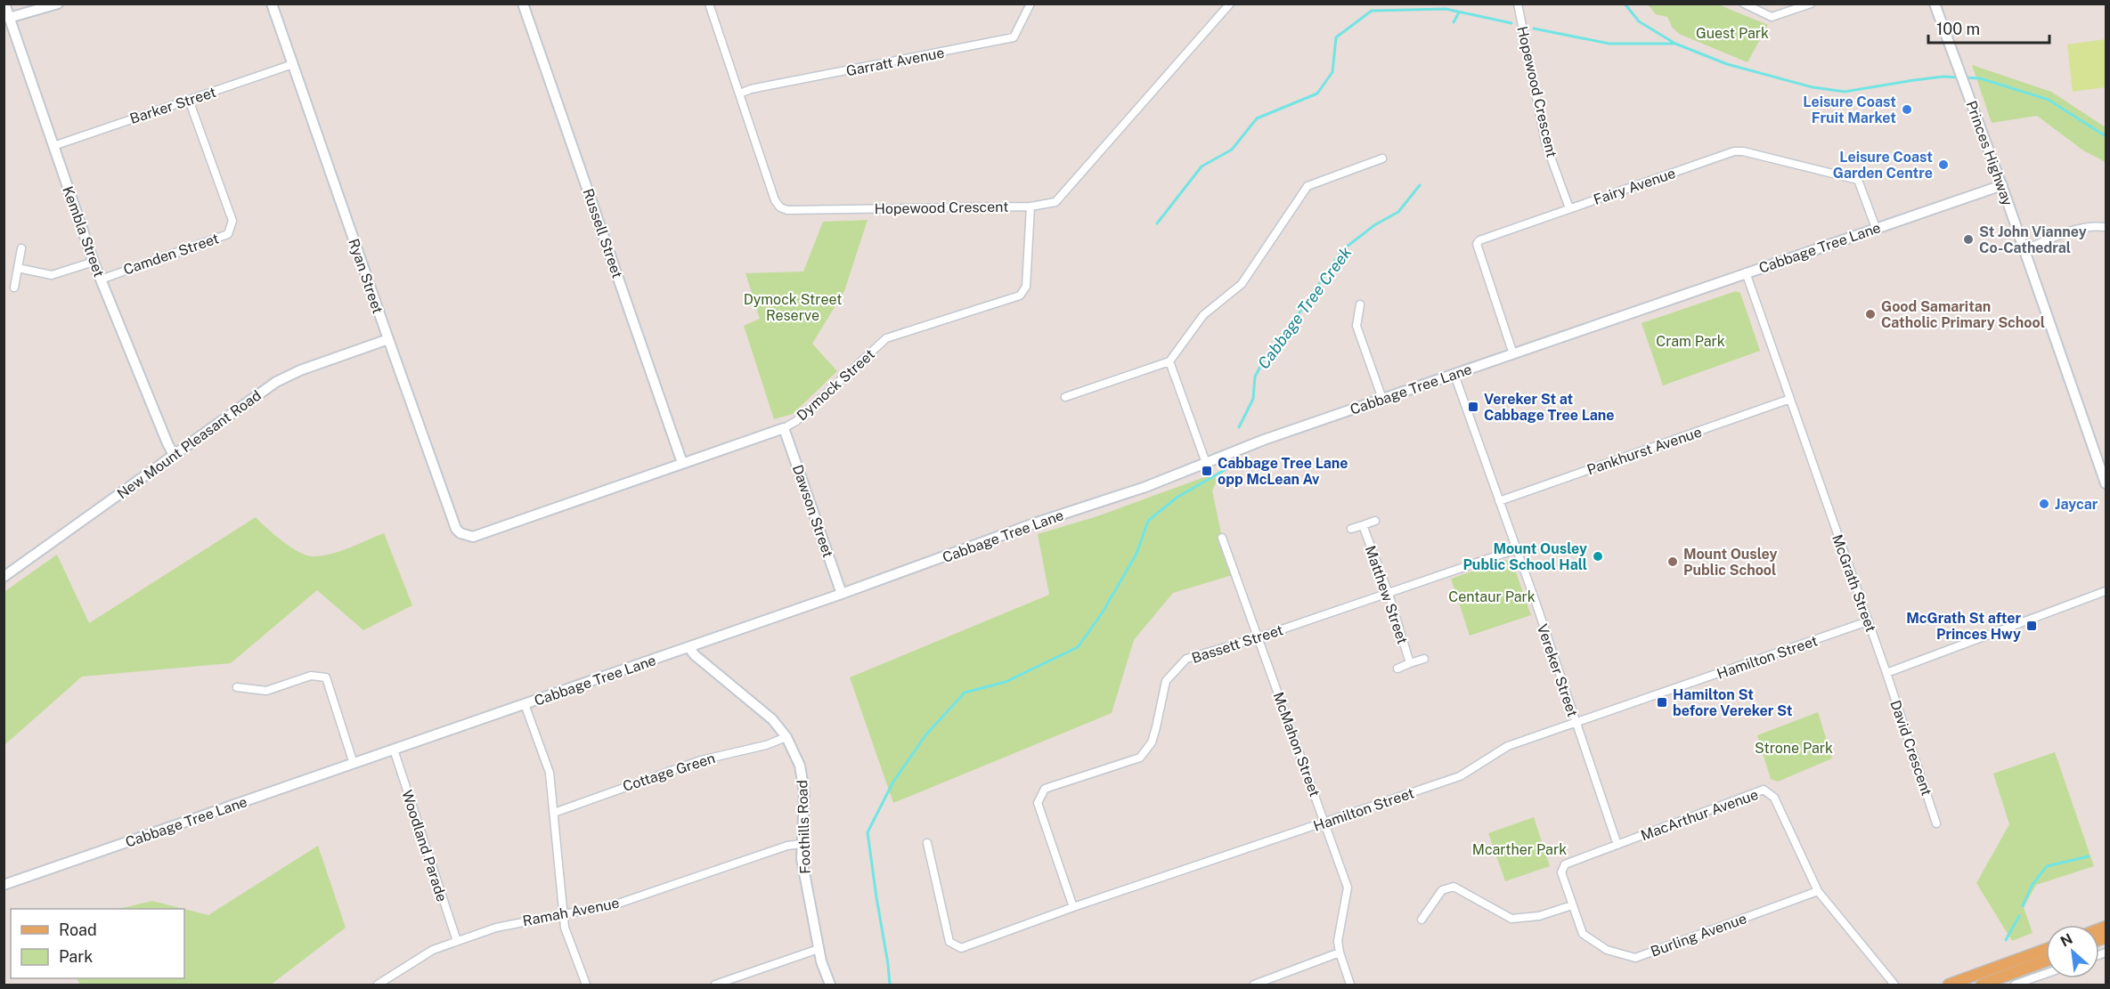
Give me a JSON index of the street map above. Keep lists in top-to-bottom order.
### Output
{
  "streets": {
    "main road": [
      "Princes Highway",
      "Kembla Street",
      "Russell Street",
      "Cabbage Tree Lane",
      "Ryan Street",
      "Dymock Street",
      "New Mount Pleasant Road",
      "Dawson Street",
      "Foothills Road"
    ],
    "street": [
      "Garratt Avenue",
      "Hopewood Crescent",
      "Barker Street",
      "Fairy Avenue",
      "Camden Street",
      "Pankhurst Avenue",
      "McGrath Street",
      "Matthew Street",
      "Bassett Street",
      "Hamilton Street",
      "Vereker Street",
      "McMahon Street",
      "David Crescent",
      "Cottage Green",
      "MacArthur Avenue",
      "Woodland Parade",
      "Ramah Avenue",
      "Burling Avenue"
    ]
  },
  "crossings": [
    ["Garratt Avenue", "Hopewood Crescent"],
    ["Hopewood Crescent", "Fairy Avenue"],
    ["Hopewood Crescent", "Dymock Street"],
    ["Barker Street", "Kembla Street"],
    ["Barker Street", "Camden Street"],
    ["Barker Street", "Ryan Street"],
    ["Princes Highway", "Cabbage Tree Lane"],
    ["Fairy Avenue", "Cabbage Tree Lane"],
    ["Kembla Street", "Camden Street"],
    ["Kembla Street", "New Mount Pleasant Road"],
    ["Russell Street", "Dymock Street"],
    ["Cabbage Tree Lane", "Dawson Street"],
    ["Cabbage Tree Lane", "McGrath Street"],
    ["Cabbage Tree Lane", "Vereker Street"],
    ["Cabbage Tree Lane", "Foothills Road"],
    ["Cabbage Tree Lane", "Woodland Parade"],
    ["Ryan Street", "Dymock Street"],
    ["Ryan Street", "New Mount Pleasant Road"],
    ["Dymock Street", "Dawson Street"],
    ["Pankhurst Avenue", "McGrath Street"],
    ["Pankhurst Avenue", "Vereker Street"],
    ["McGrath Street", "Hamilton Street"],
    ["McGrath Street", "David Crescent"],
    ["Matthew Street", "Bassett Street"],
    ["Bassett Street", "Hamilton Street"],
    ["Bassett Street", "Vereker Street"],
    ["Bassett Street", "McMahon Street"],
    ["Hamilton Street", "Vereker Street"],
    ["Hamilton Street", "McMahon Street"],
    ["Vereker Street", "MacArthur Avenue"],
    ["Vereker Street", "Burling Avenue"],
    ["Cottage Green", "Foothills Road"],
    ["MacArthur Avenue", "Burling Avenue"],
    ["Foothills Road", "Ramah Avenue"],
    ["Woodland Parade", "Ramah Avenue"]
  ],
  "water": ["Cabbage Tree Creek"],
  "parks": [
    "Guest Park",
    "Dymock Street Reserve",
    "Cram Park",
    "Centaur Park",
    "Strone Park",
    "Mcarther Park"
  ],
  "places": {
    "other": [
      "Leisure Coast Fruit Market",
      "Leisure Coast Garden Centre",
      "St John Vianney Co-Cathedral",
      "Good Samaritan Catholic Primary School",
      "Jaycar",
      "Mount Ousley Public School Hall",
      "Mount Ousley Public School"
    ],
    "transit": [
      "Vereker St at Cabbage Tree Lane",
      "Cabbage Tree Lane opp McLean Av",
      "McGrath St after Princes Hwy",
      "Hamilton St before Vereker St"
    ]
  },
  "legend": ["Road", "Park"],
  "scale_bar": "100 m",
  "north": "top left"
}
